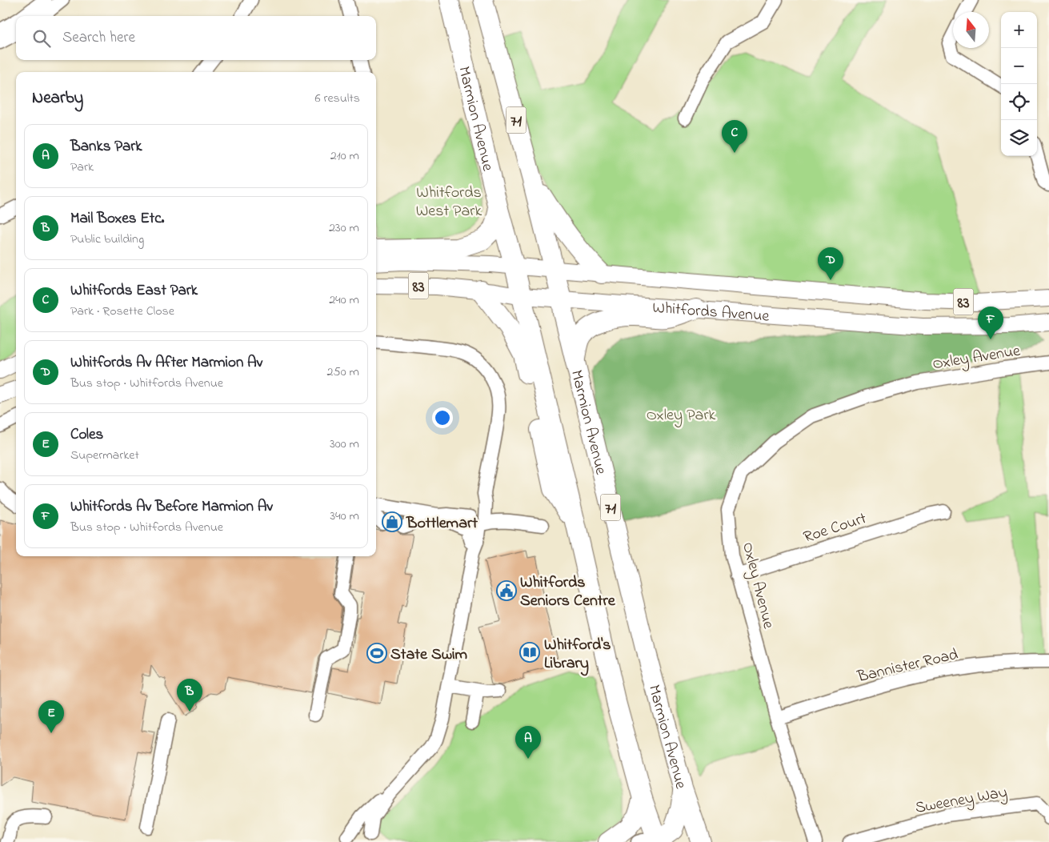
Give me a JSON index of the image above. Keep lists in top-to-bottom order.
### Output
{
  "streets": {
    "highway": ["Marmion Avenue", "71"],
    "main road": ["83", "Whitfords Avenue"],
    "street": [
      "Oxley Avenue",
      "Roe Court",
      "Bannister Road",
      "Sweeney Way"
    ]
  },
  "crossings": [
    ["Marmion Avenue", "Whitfords Avenue"],
    ["Oxley Avenue", "Roe Court"],
    ["Oxley Avenue", "Bannister Road"]
  ],
  "parks": ["Whitfords West Park", "Oxley Park"],
  "places": {
    "shop": ["Bottlemart"],
    "public building": ["Whitfords Seniors Centre"],
    "library": ["Whitford's Library"],
    "sports": ["State Swim"]
  },
  "north": "top",
  "page": {
    "map_buttons": ["+", "−"],
    "search": "Search here",
    "heading": ["Nearby", "6 results"],
    "pins": [
      "C",
      "D",
      "F",
      "B",
      "E",
      "A"
    ],
    "list": [
      {
        "mark": "A",
        "name": "Banks Park",
        "note": "Park",
        "value": "210 m"
      },
      {
        "mark": "B",
        "name": "Mail Boxes Etc.",
        "note": "Public building",
        "value": "230 m"
      },
      {
        "mark": "C",
        "name": "Whitfords East Park",
        "note": "Park · Rosette Close",
        "value": "240 m"
      },
      {
        "mark": "D",
        "name": "Whitfords Av After Marmion Av",
        "note": "Bus stop · Whitfords Avenue",
        "value": "250 m"
      },
      {
        "mark": "E",
        "name": "Coles",
        "note": "Supermarket",
        "value": "300 m"
      },
      {
        "mark": "F",
        "name": "Whitfords Av Before Marmion Av",
        "note": "Bus stop · Whitfords Avenue",
        "value": "340 m"
      }
    ]
  }
}
